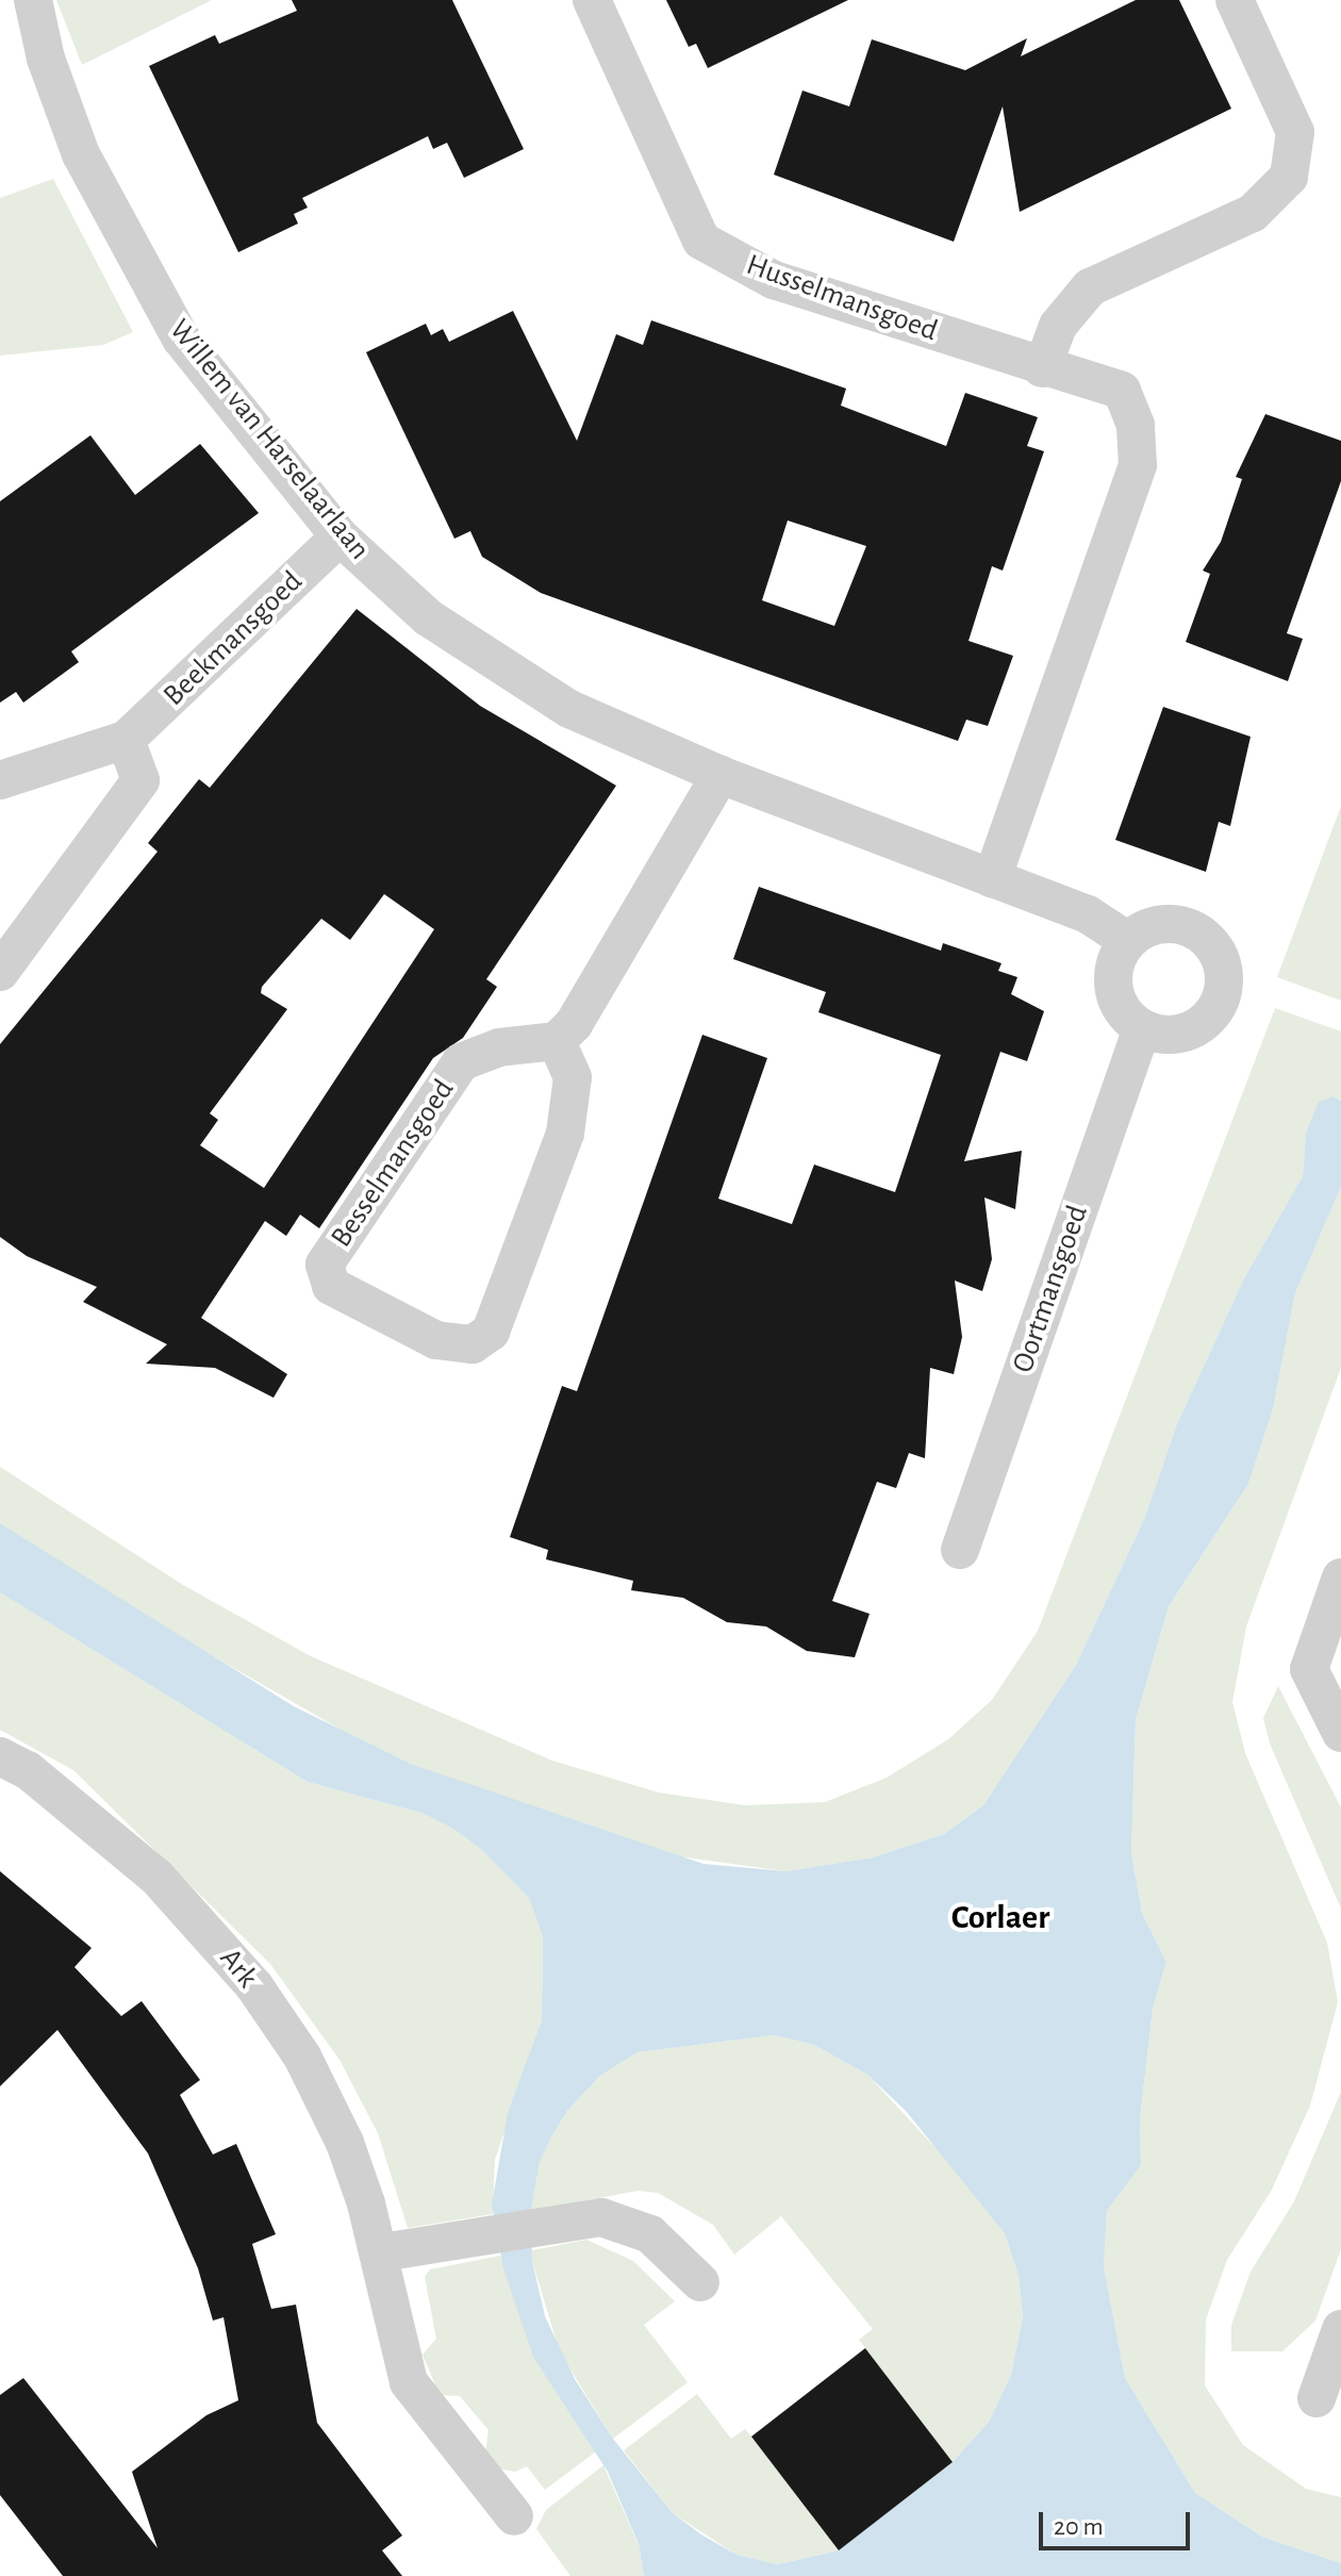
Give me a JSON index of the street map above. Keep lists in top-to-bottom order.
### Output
{
  "streets": {
    "street": [
      "Husselmansgoed",
      "Willem van Harselaarlaan",
      "Beekmansgoed",
      "Besselmansgoed",
      "Oortmansgoed",
      "Ark"
    ]
  },
  "crossings": [
    ["Husselmansgoed", "Willem van Harselaarlaan"],
    ["Willem van Harselaarlaan", "Beekmansgoed"]
  ],
  "districts": ["Corlaer"],
  "scale_bar": "20 m"
}
